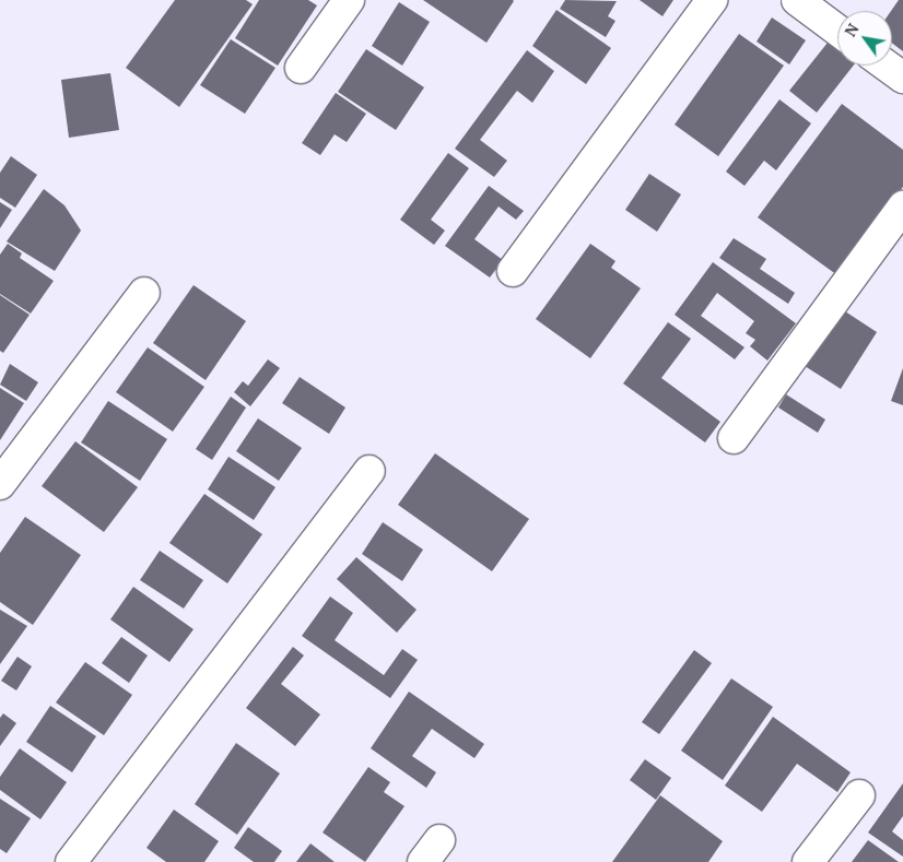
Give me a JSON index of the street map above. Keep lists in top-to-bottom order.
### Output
{
  "north": "top left"
}
